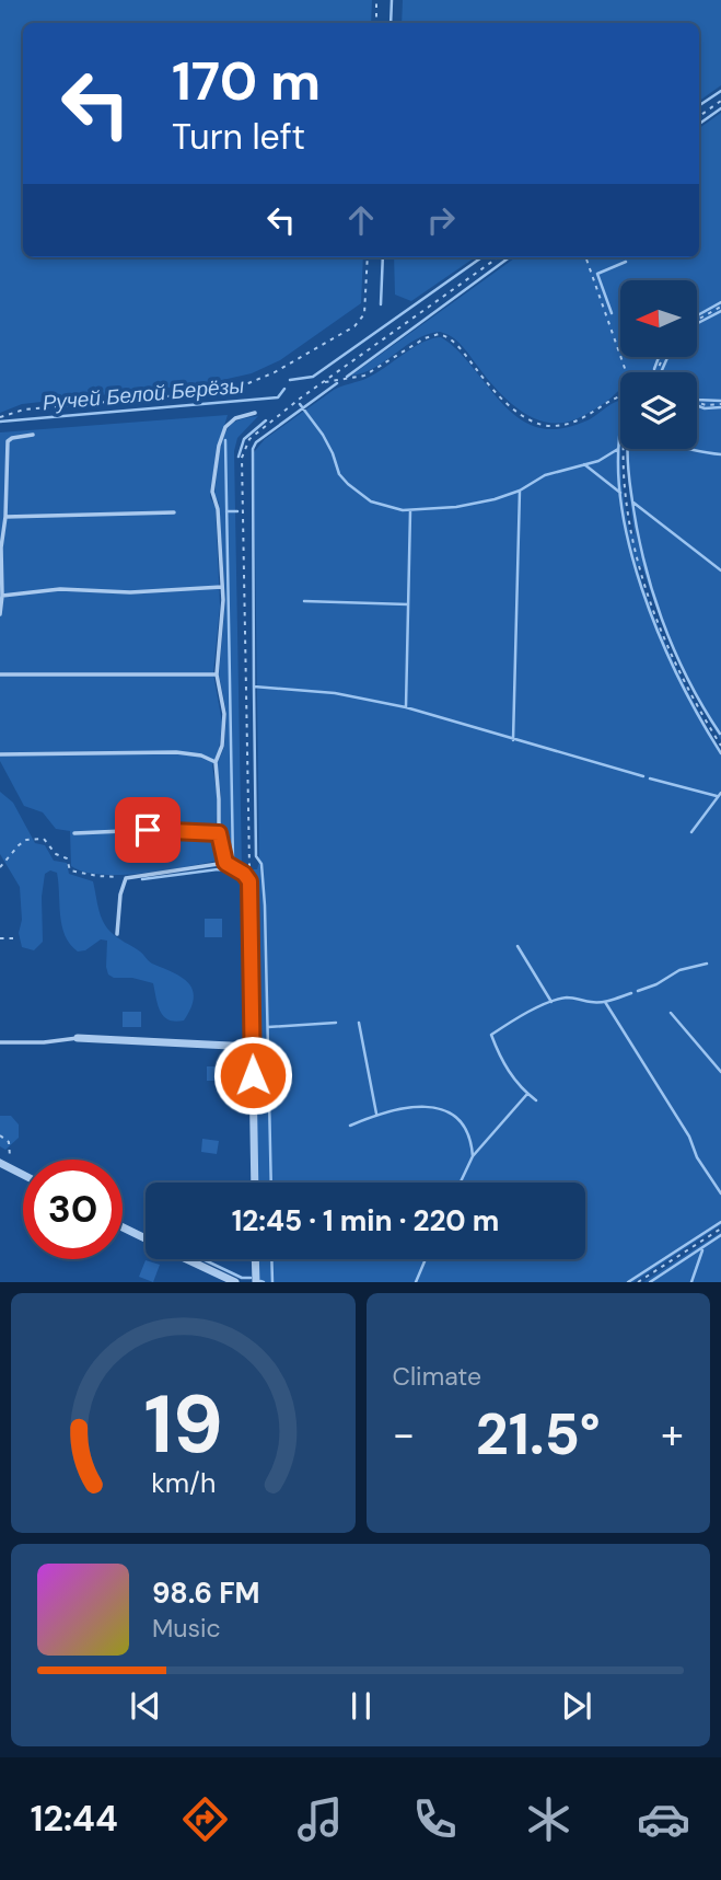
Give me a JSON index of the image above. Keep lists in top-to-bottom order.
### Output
{
  "water": ["Ручей Белой Берёзы"],
  "north": "left",
  "page": {
    "turn": ["170 m", "Turn left"],
    "limit": "30",
    "trip": "12:45 · 1 min · 220 m",
    "tile": "Climate",
    "heat": ["−", "21.5°", "+"],
    "song": ["98.6 FM", "Music"],
    "tabs": "12:44",
    "gauge": ["19", "km/h"]
  }
}
